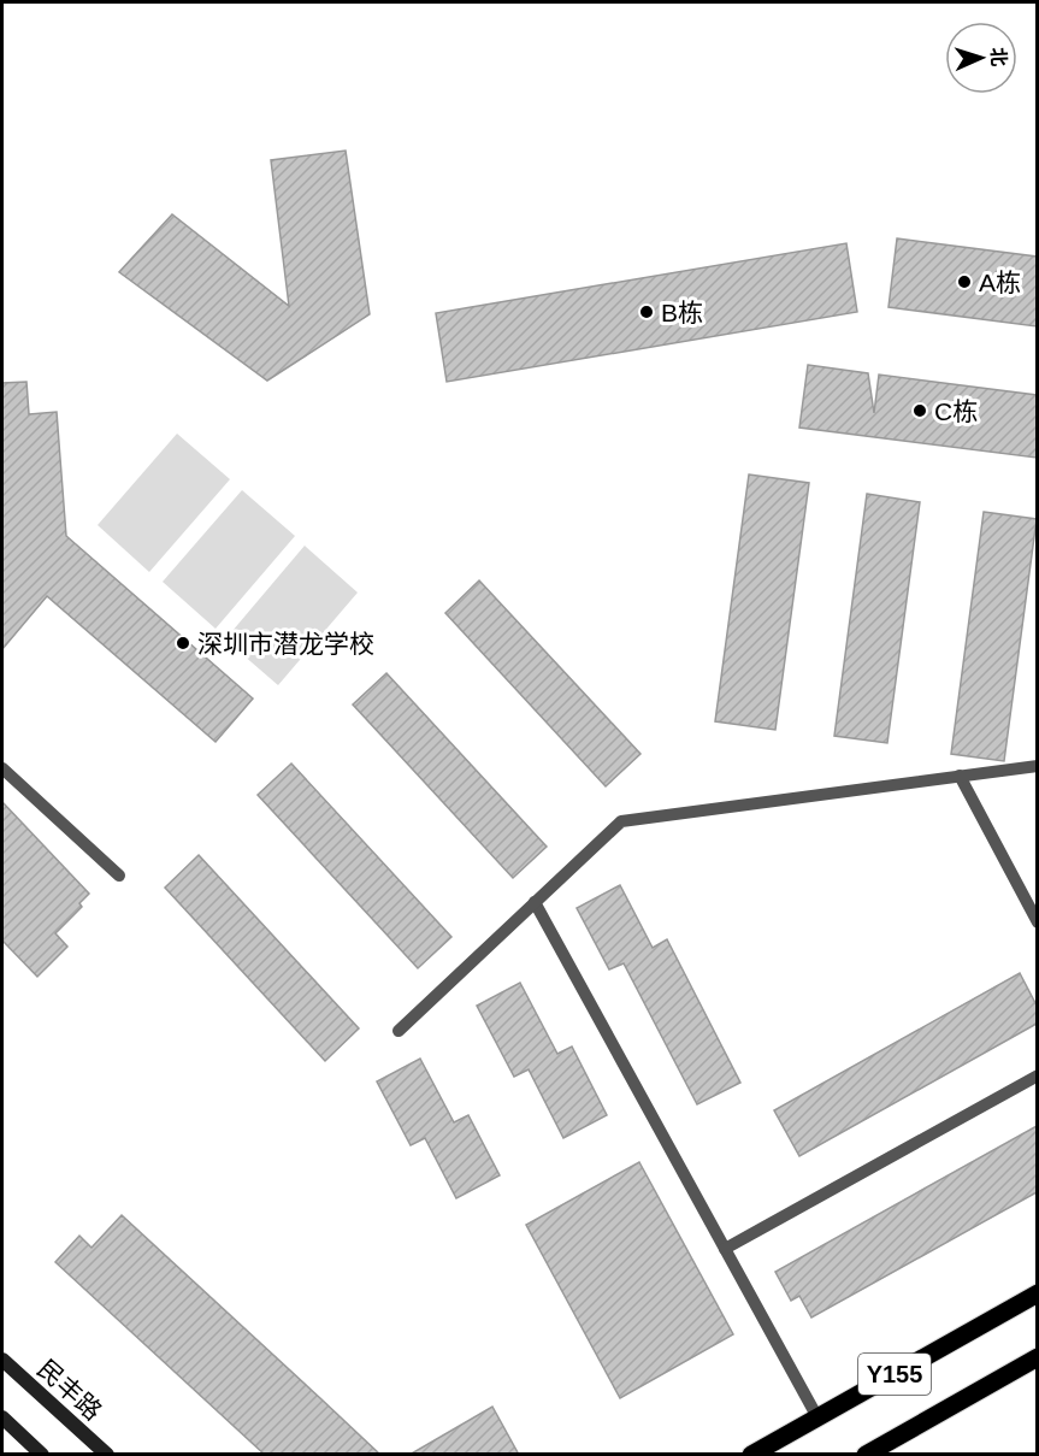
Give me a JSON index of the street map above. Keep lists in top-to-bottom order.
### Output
{
  "streets": {
    "main road": ["Y155", "民丰路"]
  },
  "places": [
    "A栋",
    "B栋",
    "C栋",
    "深圳市潜龙学校"
  ],
  "north": "right"
}
